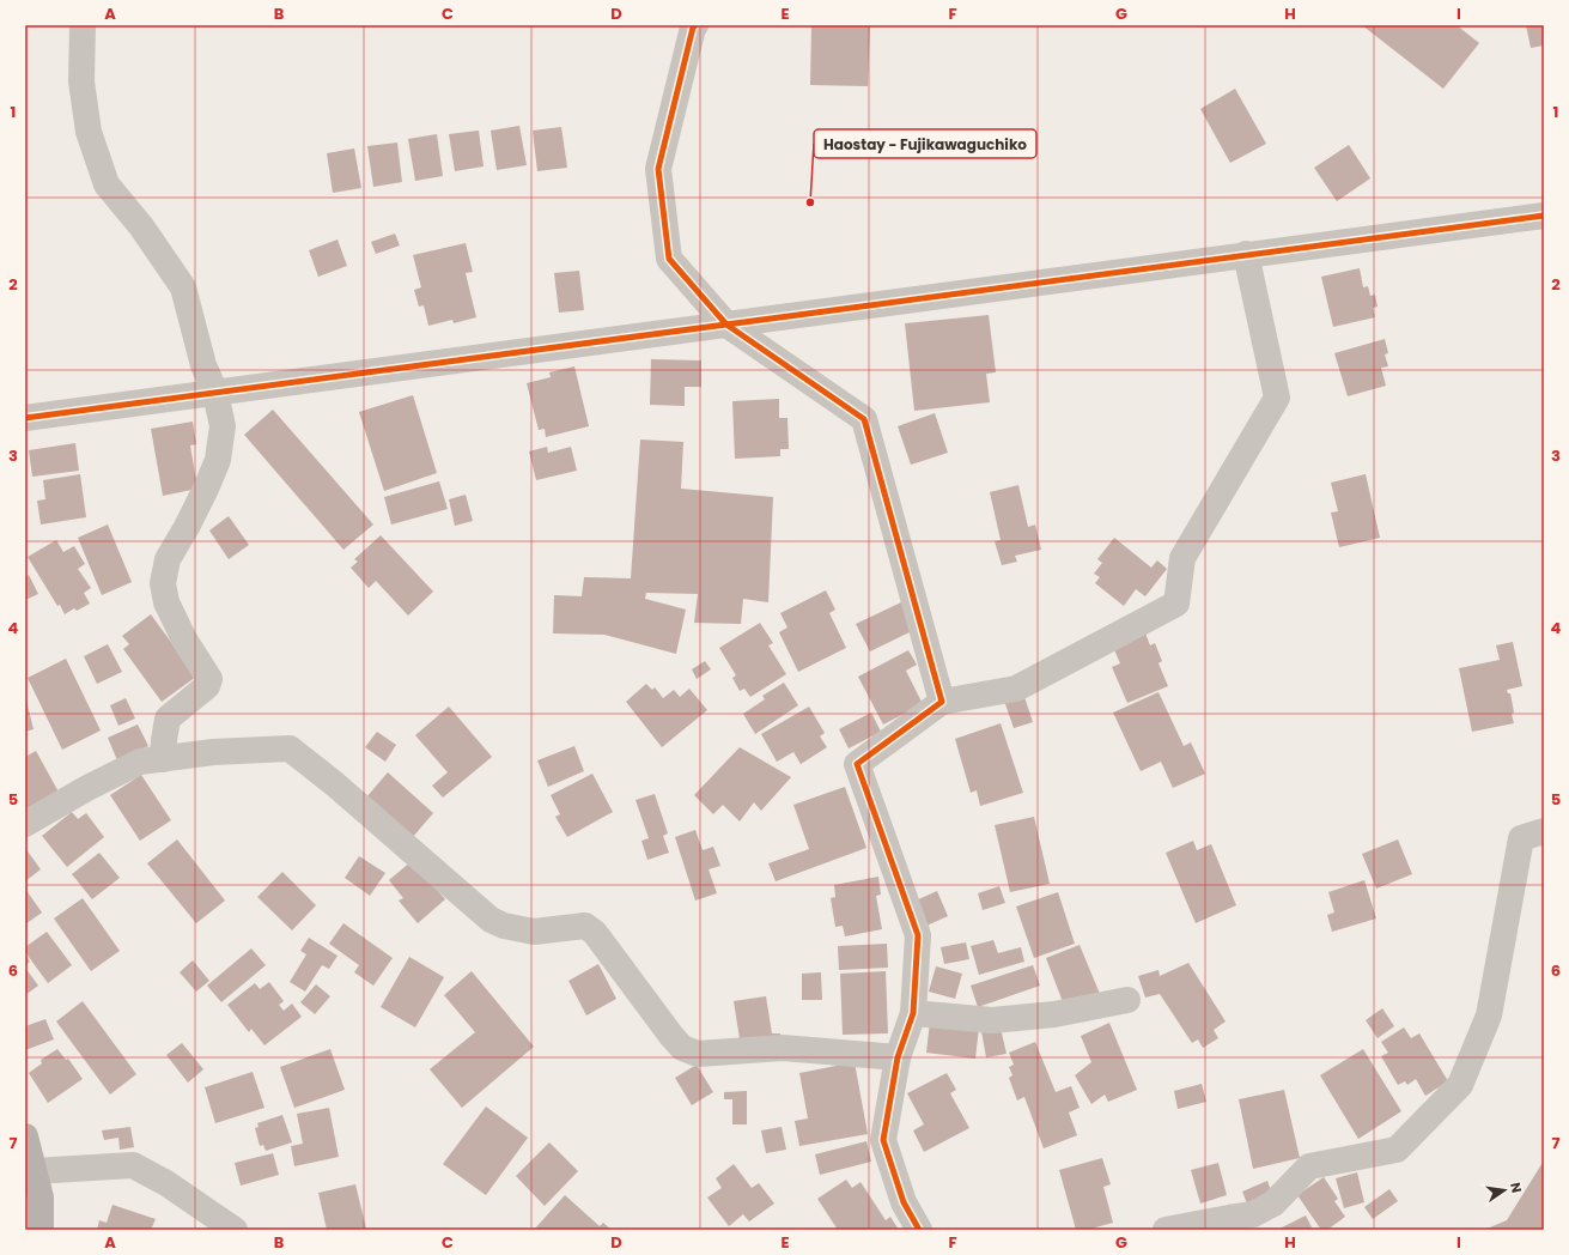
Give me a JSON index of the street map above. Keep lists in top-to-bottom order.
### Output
{
  "places": ["Haostay - Fujikawaguchiko"],
  "north": "right",
  "grid": {
    "columns": [
      "A",
      "B",
      "C",
      "D",
      "E",
      "F",
      "G",
      "H",
      "I"
    ],
    "rows": [
      "1",
      "2",
      "3",
      "4",
      "5",
      "6",
      "7"
    ]
  }
}
